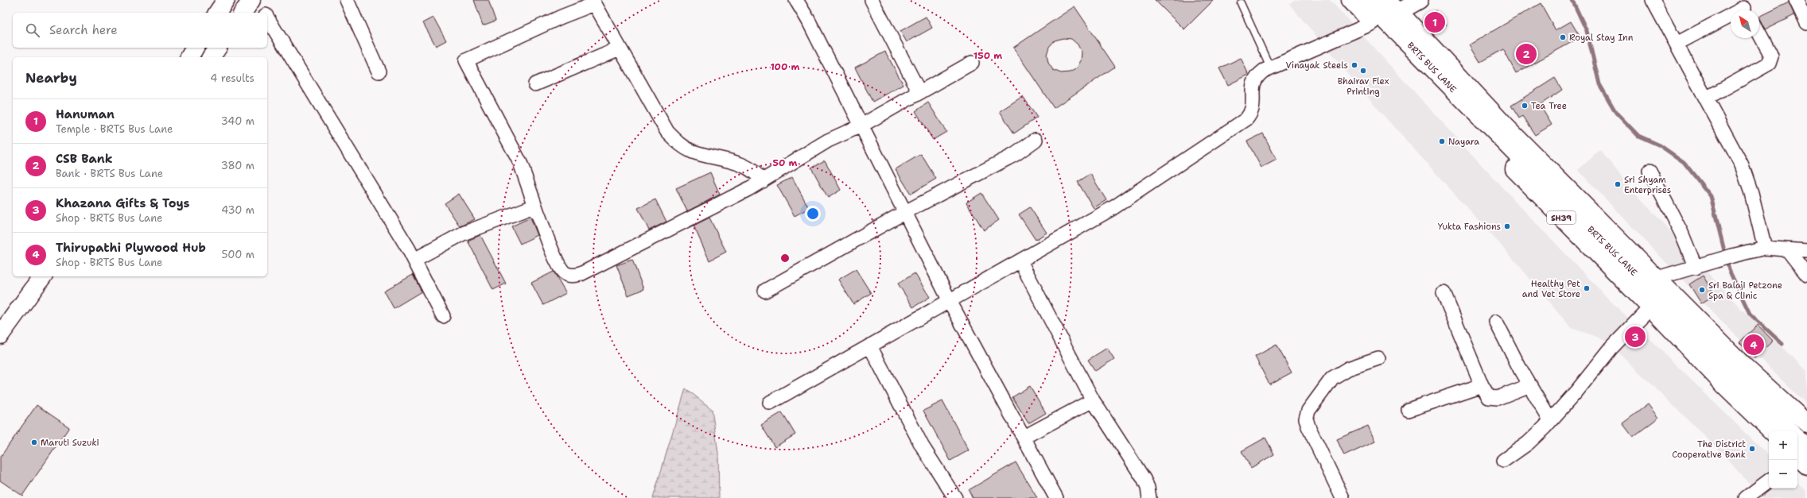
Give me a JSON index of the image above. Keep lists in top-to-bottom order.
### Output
{
  "streets": {
    "main road": ["BRTS BUS LANE", "SH39"]
  },
  "crossings": [
    ["BRTS BUS LANE", "SH39"]
  ],
  "places": [
    "Royal Stay Inn",
    "Vinayak Steels",
    "Bhairav Flex Printing",
    "Tea Tree",
    "Nayara",
    "Sri Shyam Enterprises",
    "Yukta Fashions",
    "Healthy Pet and Vet Store",
    "Sri Balaji Petzone Spa & Clinic",
    "Maruti Suzuki",
    "The District Cooperative Bank"
  ],
  "north": "top left",
  "page": {
    "pins": [
      "1",
      "2",
      "3",
      "4"
    ],
    "search": "Search here",
    "heading": ["Nearby", "4 results"],
    "list": [
      {
        "mark": "1",
        "name": "Hanuman",
        "note": "Temple · BRTS Bus Lane",
        "value": "340 m"
      },
      {
        "mark": "2",
        "name": "CSB Bank",
        "note": "Bank · BRTS Bus Lane",
        "value": "380 m"
      },
      {
        "mark": "3",
        "name": "Khazana Gifts & Toys",
        "note": "Shop · BRTS Bus Lane",
        "value": "430 m"
      },
      {
        "mark": "4",
        "name": "Thirupathi Plywood Hub",
        "note": "Shop · BRTS Bus Lane",
        "value": "500 m"
      }
    ],
    "map_buttons": ["+", "−"]
  },
  "rings": ["150 m", "100 m", "50 m"]
}
